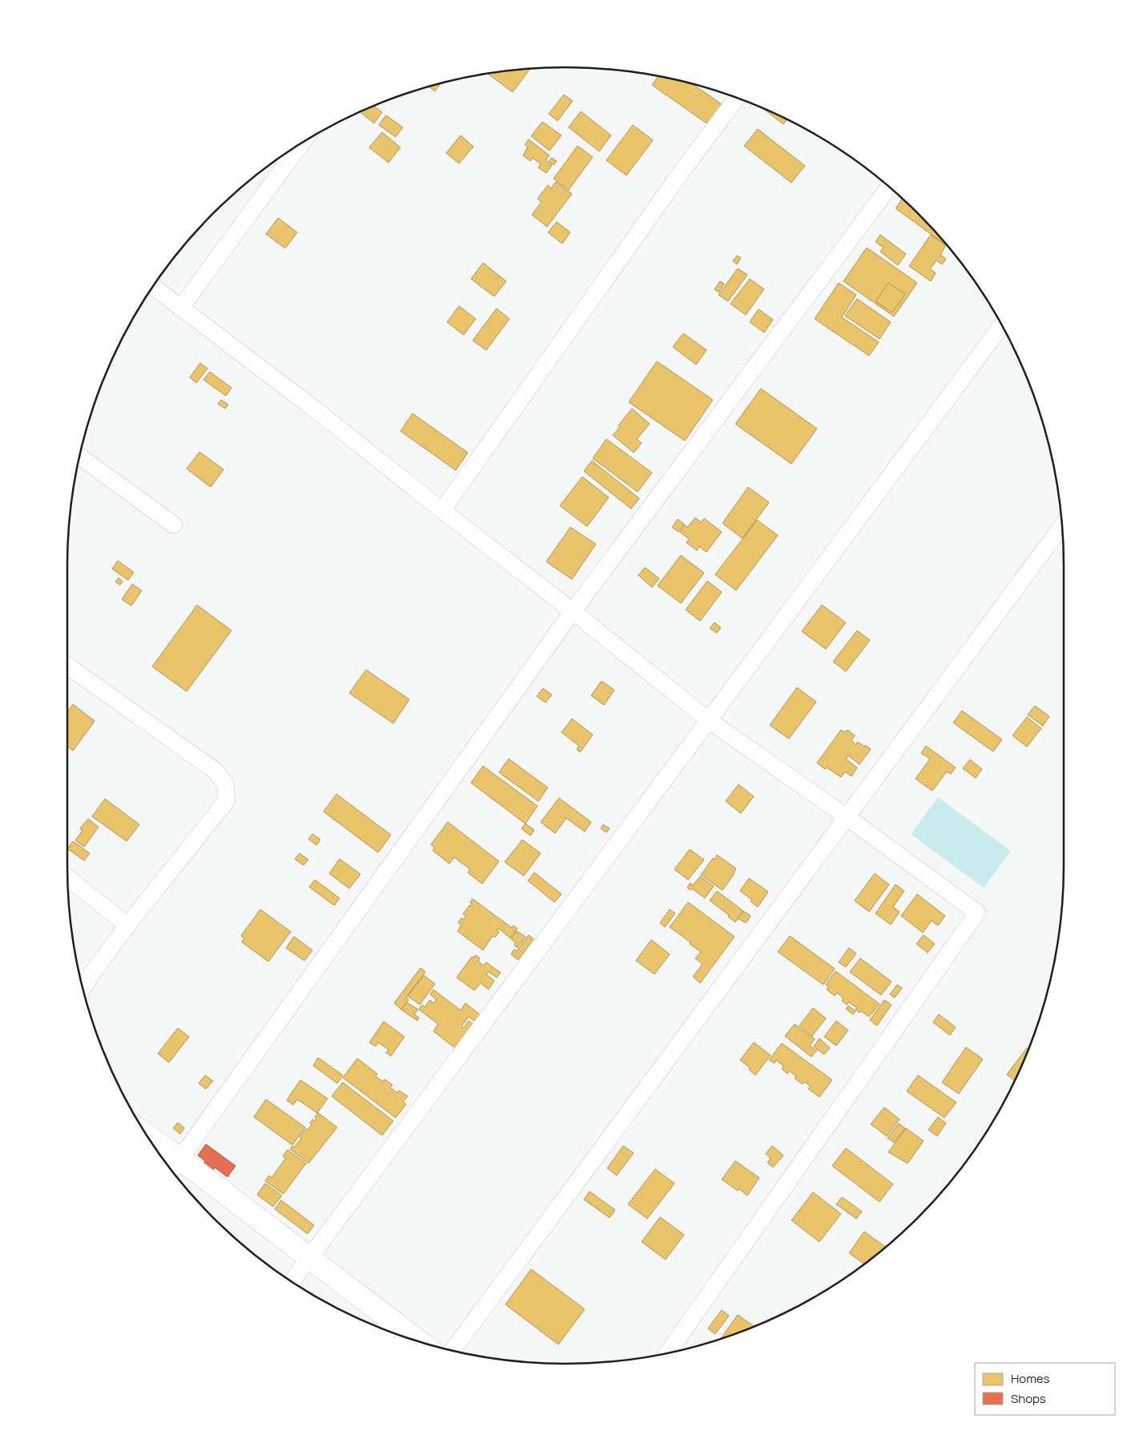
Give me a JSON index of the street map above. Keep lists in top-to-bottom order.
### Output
{
  "legend": ["Homes", "Shops"]
}
